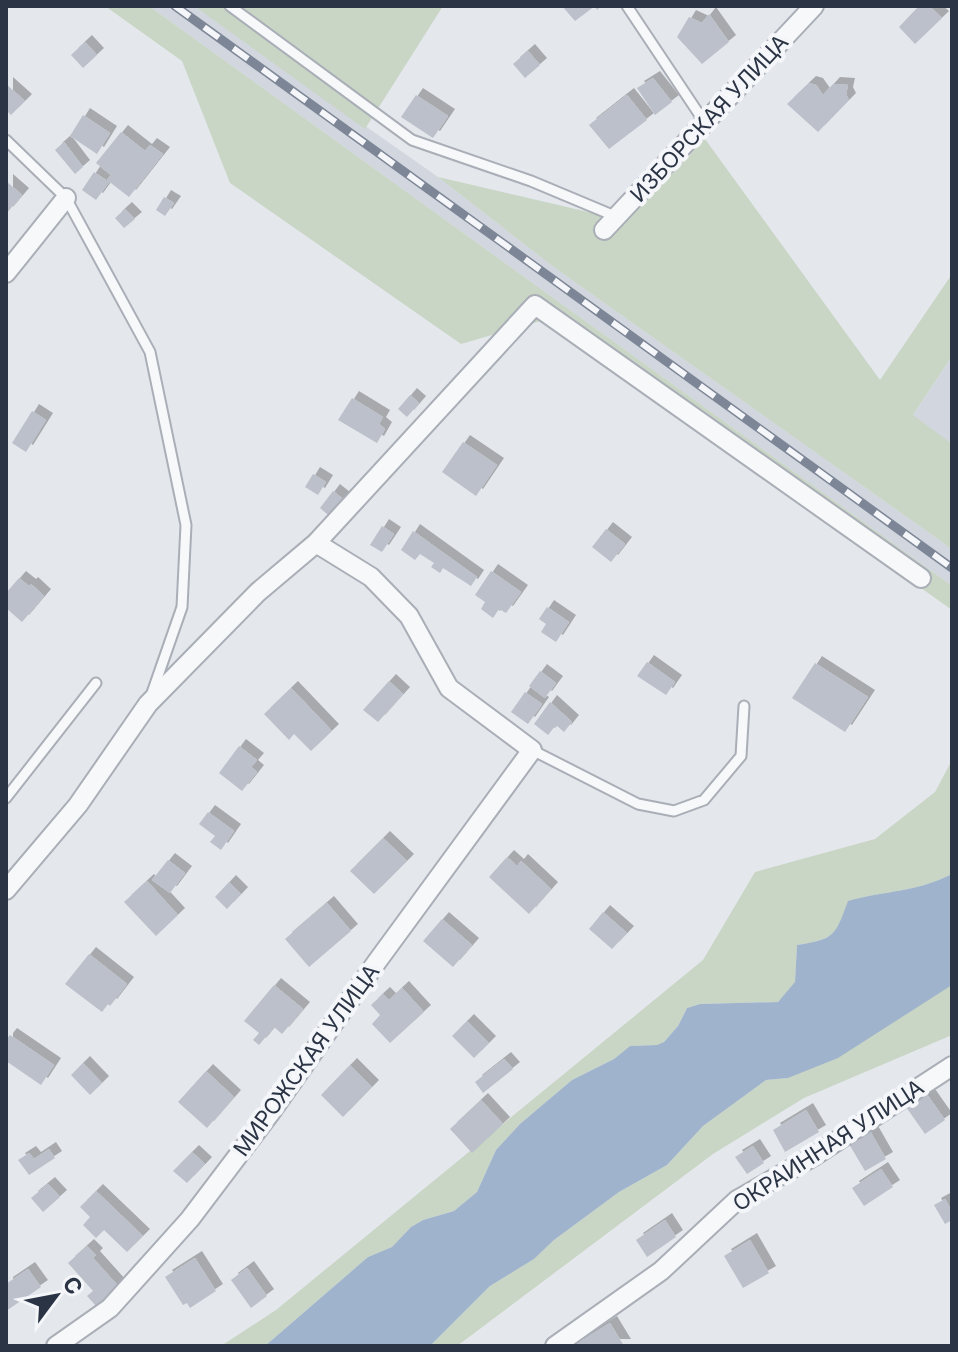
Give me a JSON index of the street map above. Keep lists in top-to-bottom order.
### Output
{
  "streets": {
    "street": ["ИЗБОРСКАЯ УЛИЦА", "МИРОЖСКАЯ УЛИЦА", "ОКРАИННАЯ УЛИЦА"]
  },
  "north": "top right"
}
